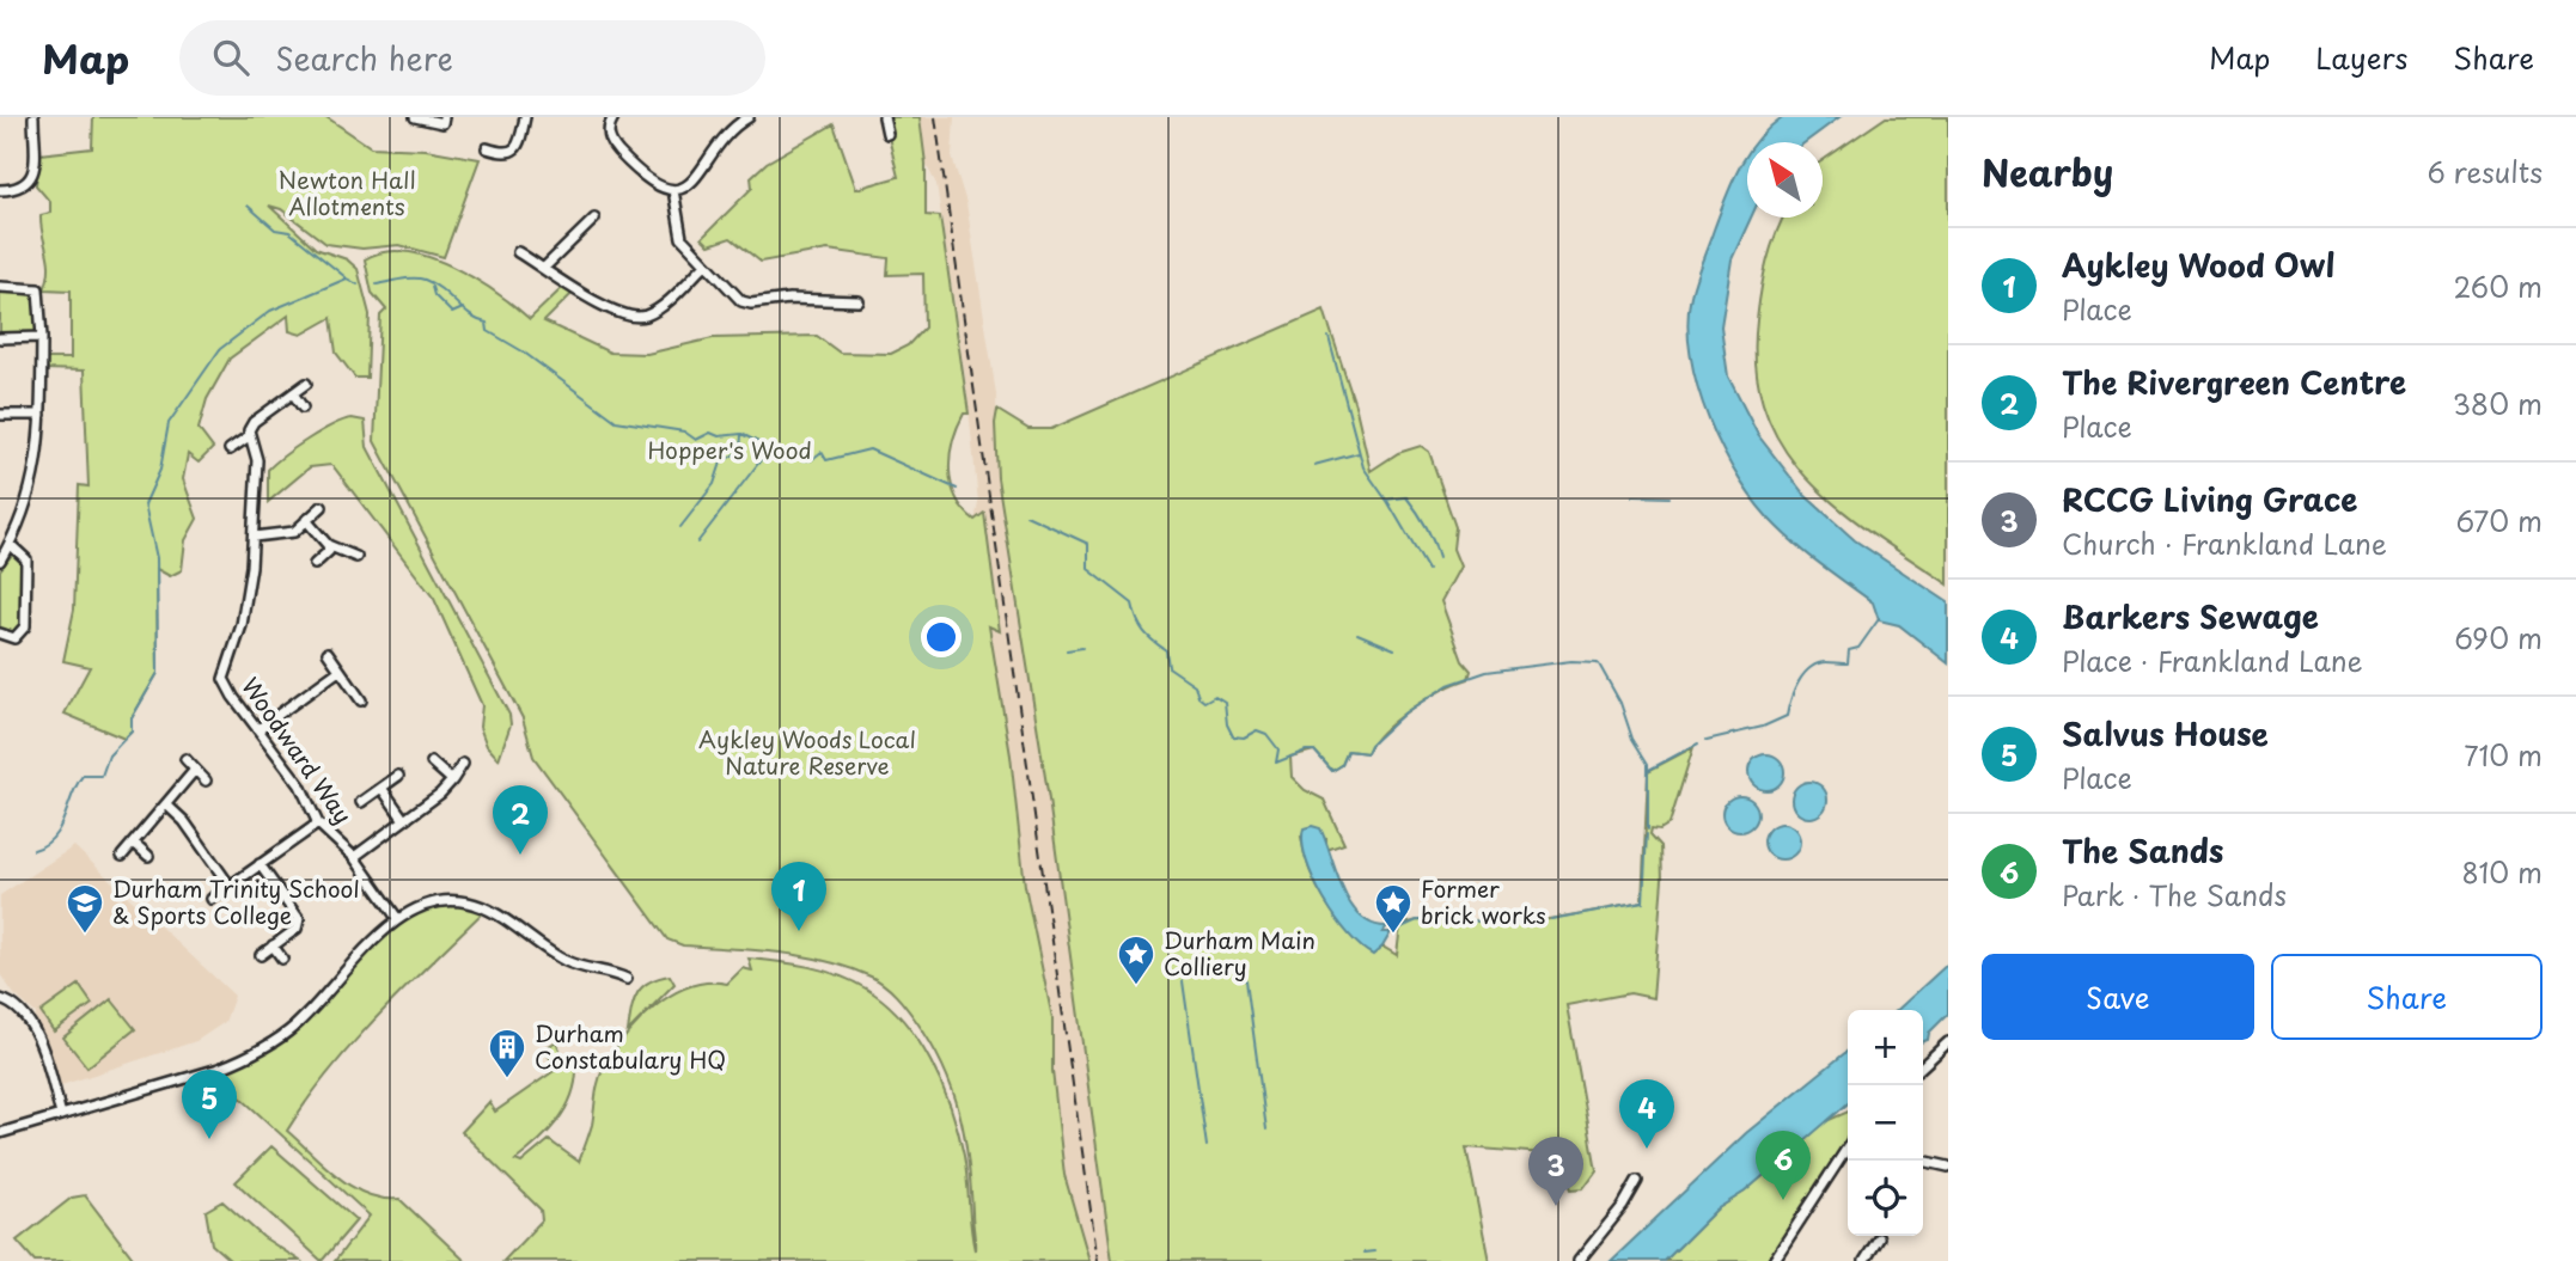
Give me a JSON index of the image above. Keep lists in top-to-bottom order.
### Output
{
  "streets": {
    "street": ["Woodward Way"]
  },
  "parks": ["Newton Hall Allotments", "Hopper's Wood", "Aykley Woods Local Nature Reserve"],
  "places": {
    "school or university": ["Durham Trinity School & Sports College"],
    "place": ["Former brick works", "Durham Main Colliery"],
    "building": ["Durham Constabulary HQ"]
  },
  "north": "top left",
  "page": {
    "header": "Map",
    "search": "Search here",
    "nav": ["Map", "Layers", "Share"],
    "heading": ["Nearby", "6 results"],
    "list": [
      {
        "mark": "1",
        "name": "Aykley Wood Owl",
        "note": "Place",
        "value": "260 m"
      },
      {
        "mark": "2",
        "name": "The Rivergreen Centre",
        "note": "Place",
        "value": "380 m"
      },
      {
        "mark": "3",
        "name": "RCCG Living Grace",
        "note": "Church · Frankland Lane",
        "value": "670 m"
      },
      {
        "mark": "4",
        "name": "Barkers Sewage",
        "note": "Place · Frankland Lane",
        "value": "690 m"
      },
      {
        "mark": "5",
        "name": "Salvus House",
        "note": "Place",
        "value": "710 m"
      },
      {
        "mark": "6",
        "name": "The Sands",
        "note": "Park · The Sands",
        "value": "810 m"
      }
    ],
    "pins": [
      "2",
      "1",
      "5",
      "4",
      "6",
      "3"
    ],
    "buttons": ["Save", "Share"],
    "map_buttons": ["+", "−"]
  }
}
